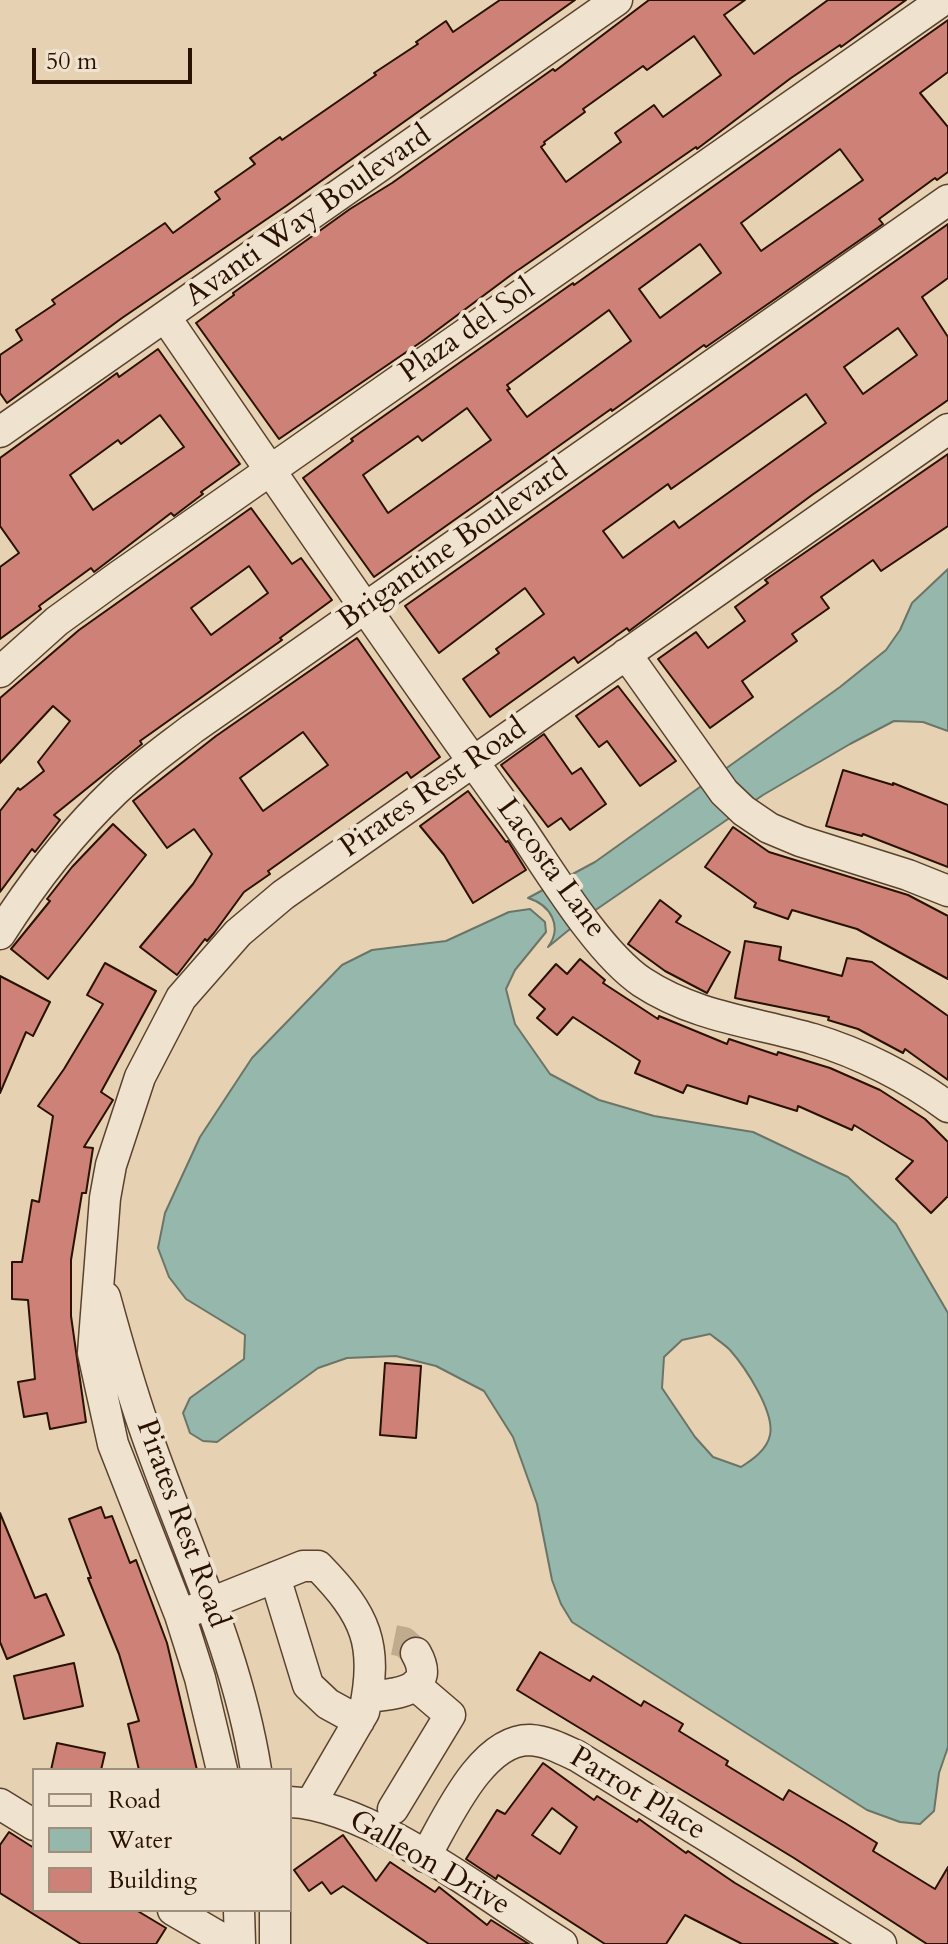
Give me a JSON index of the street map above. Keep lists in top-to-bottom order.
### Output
{
  "streets": {
    "street": [
      "Avanti Way Boulevard",
      "Plaza del Sol",
      "Brigantine Boulevard",
      "Pirates Rest Road",
      "Lacosta Lane",
      "Parrot Place",
      "Galleon Drive"
    ]
  },
  "crossings": [
    ["Avanti Way Boulevard", "Lacosta Lane"],
    ["Plaza del Sol", "Lacosta Lane"],
    ["Brigantine Boulevard", "Lacosta Lane"],
    ["Pirates Rest Road", "Lacosta Lane"],
    ["Parrot Place", "Galleon Drive"]
  ],
  "legend": ["Road", "Water", "Building"],
  "scale_bar": "50 m"
}
